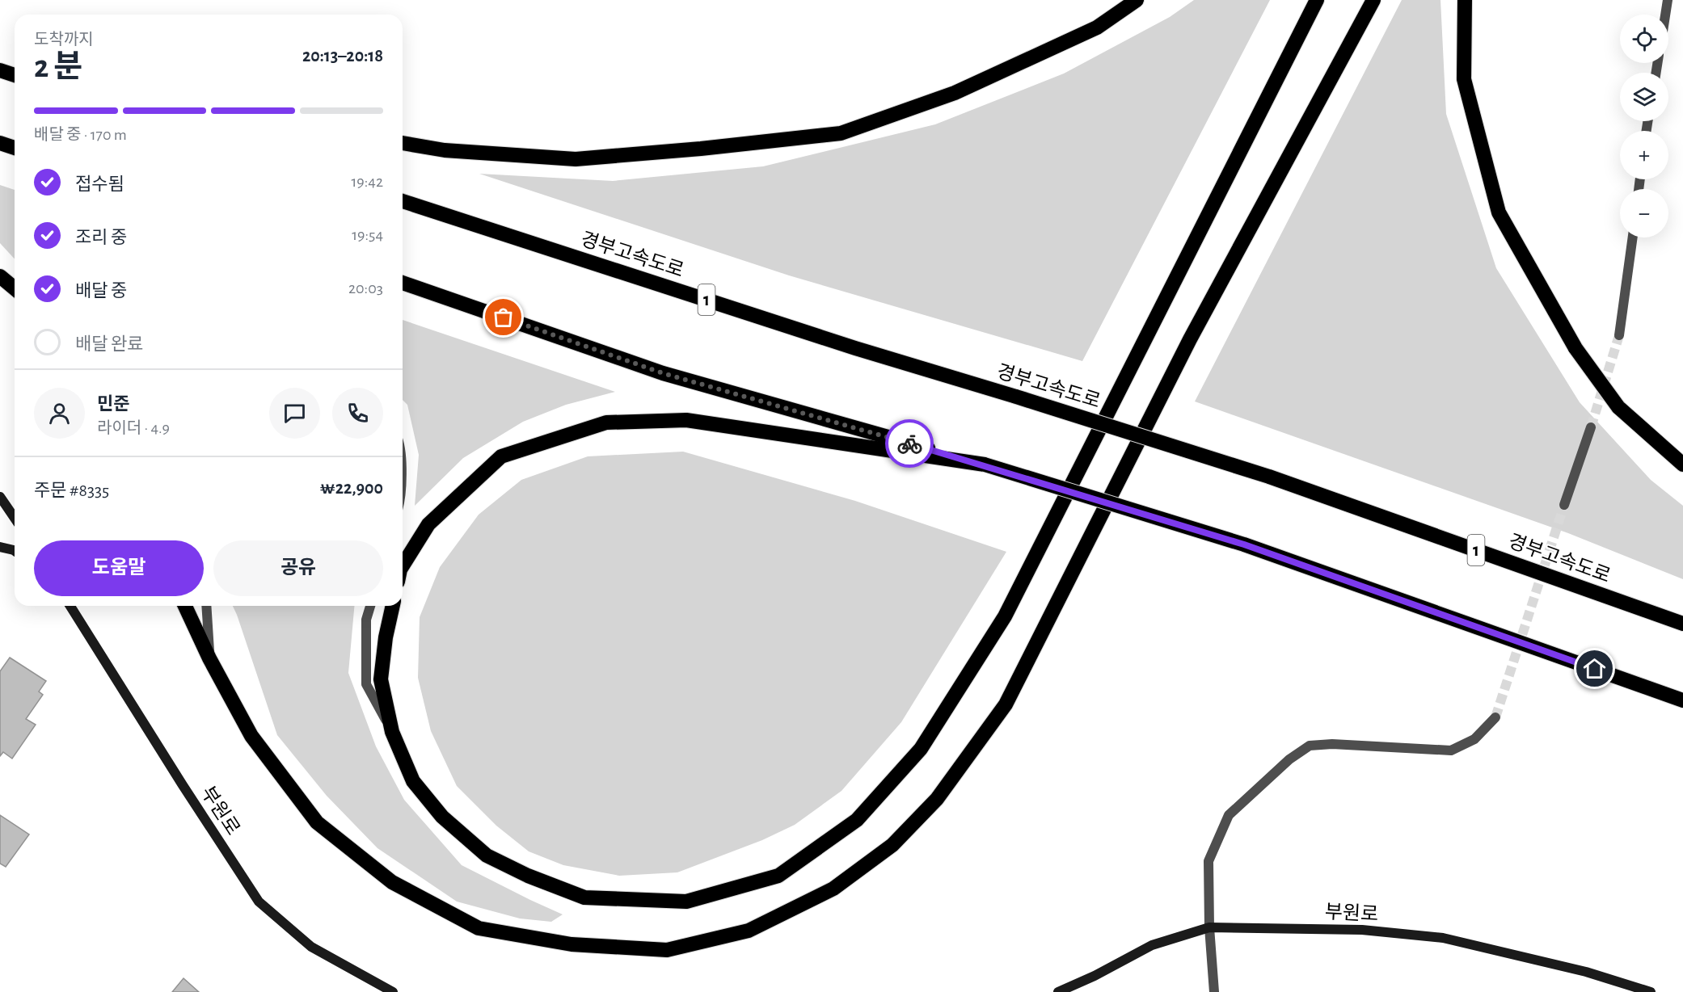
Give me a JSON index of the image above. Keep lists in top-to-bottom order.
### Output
{
  "streets": {
    "highway": ["경부고속도로", "1"],
    "street": ["부원로"]
  },
  "page": {
    "map_buttons": ["+", "−"],
    "heading": ["2 분", "도착까지", "20:13–20:18"],
    "panel": [
      "민준",
      "라이더 · 4.9",
      "주문 #8335",
      "₩22,900"
    ],
    "bar": "배달 중 · 170 m",
    "list": [
      ["접수됨", "19:42"],
      ["조리 중", "19:54"],
      ["배달 중", "20:03"],
      "배달 완료"
    ],
    "buttons": ["도움말", "공유"]
  }
}
